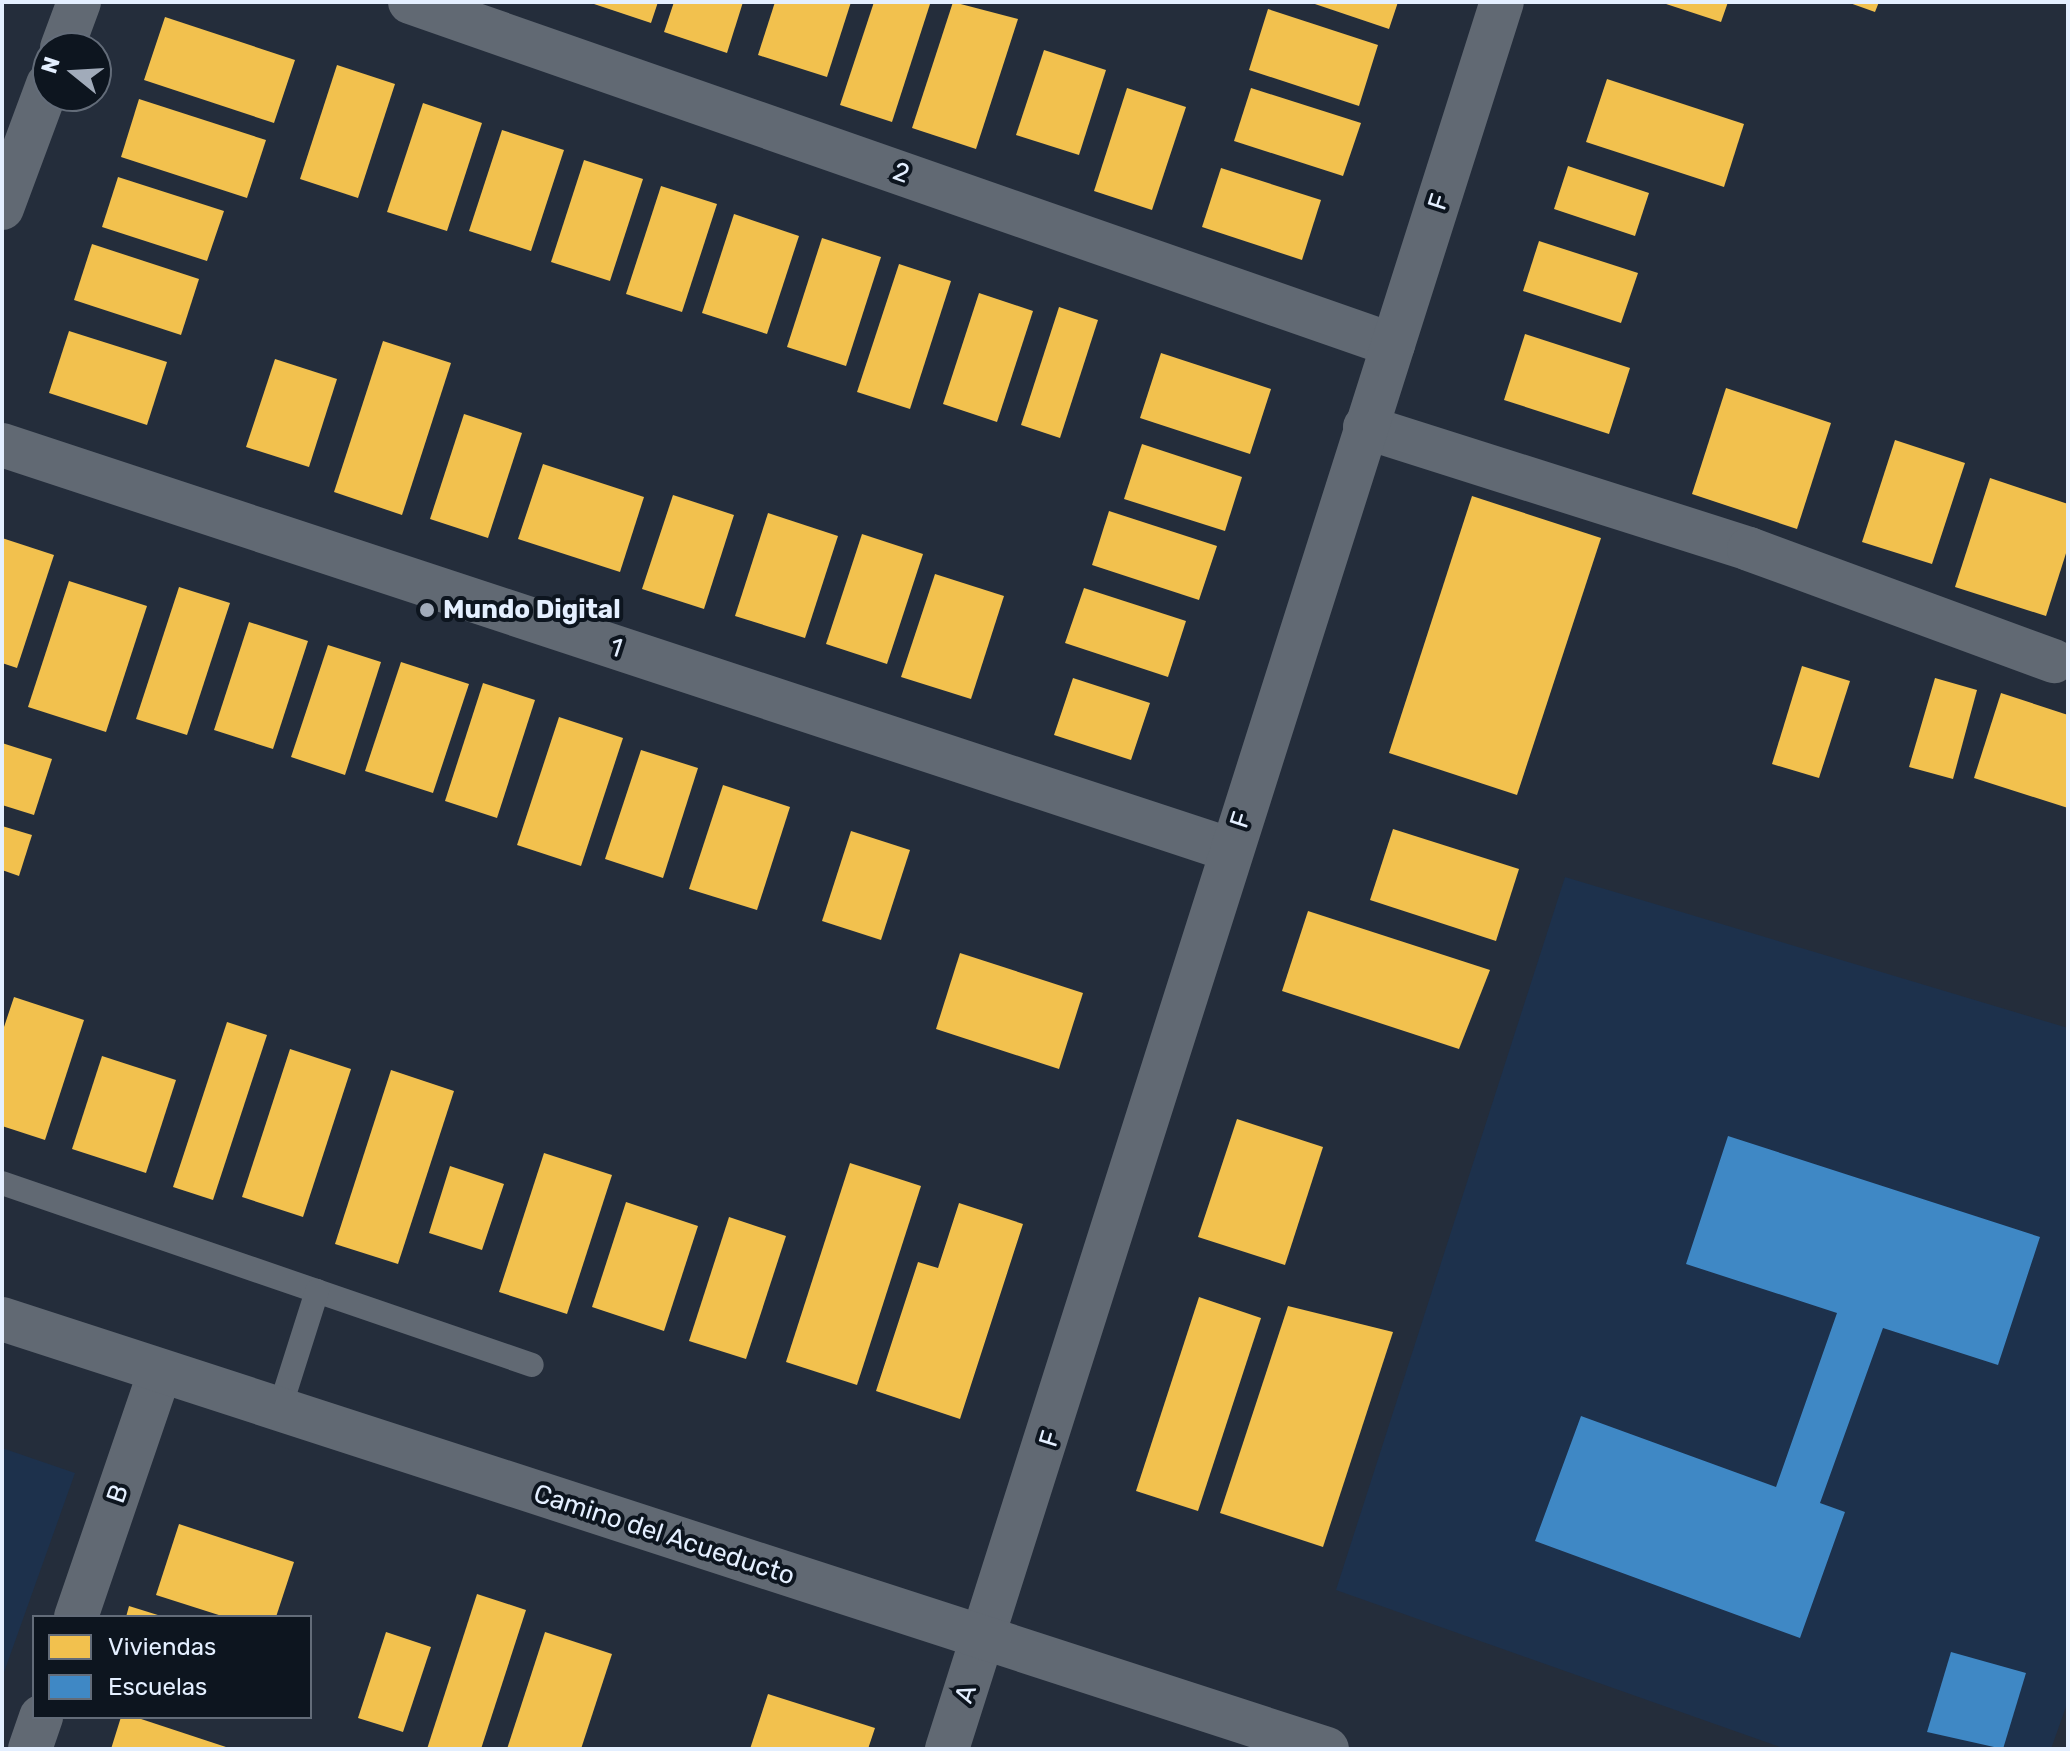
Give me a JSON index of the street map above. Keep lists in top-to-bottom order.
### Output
{
  "streets": {
    "street": [
      "2",
      "F",
      "1",
      "B",
      "Camino del Acueducto",
      "A"
    ]
  },
  "crossings": [
    ["2", "F"],
    ["F", "1"],
    ["F", "Camino del Acueducto"],
    ["F", "A"],
    ["B", "Camino del Acueducto"],
    ["Camino del Acueducto", "A"]
  ],
  "places": ["Mundo Digital"],
  "legend": ["Viviendas", "Escuelas"],
  "north": "left"
}
